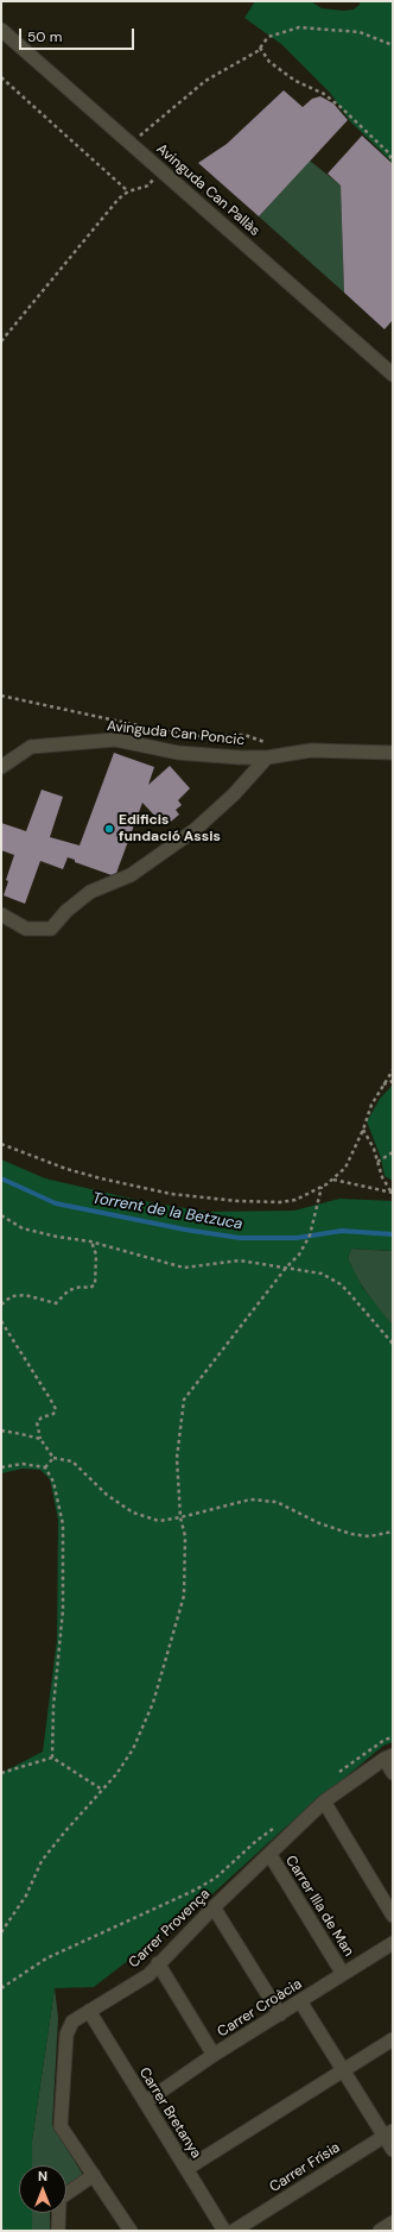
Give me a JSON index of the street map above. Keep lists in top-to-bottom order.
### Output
{
  "streets": {
    "street": [
      "Avinguda Can Pallàs",
      "Avinguda Can Poncic",
      "Carrer Illa de Man",
      "Carrer Provença",
      "Carrer Croàcia",
      "Carrer Bretanya",
      "Carrer Frísia"
    ]
  },
  "crossings": [
    ["Carrer Illa de Man", "Carrer Provença"],
    ["Carrer Illa de Man", "Carrer Croàcia"],
    ["Carrer Provença", "Carrer Bretanya"],
    ["Carrer Croàcia", "Carrer Bretanya"]
  ],
  "water": ["Torrent de la Betzuca"],
  "places": ["Edificis fundació Assis"],
  "scale_bar": "50 m",
  "north": "top"
}
